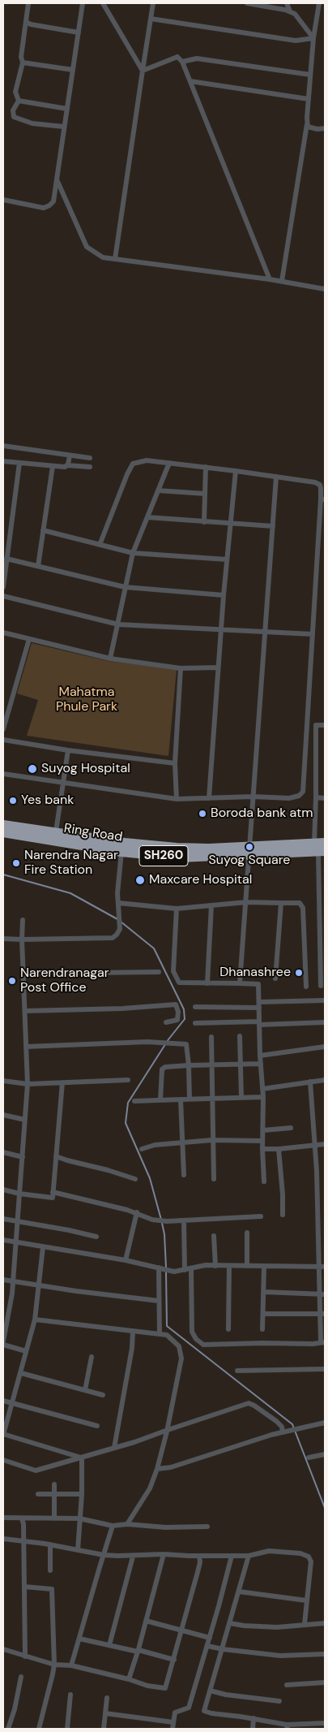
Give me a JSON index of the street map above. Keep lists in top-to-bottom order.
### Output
{
  "streets": {
    "highway": ["Ring Road", "SH260"]
  },
  "parks": ["Mahatma Phule Park"],
  "places": [
    "Suyog Hospital",
    "Yes bank",
    "Boroda bank atm",
    "Suyog Square",
    "Narendra Nagar Fire Station",
    "Maxcare Hospital",
    "Dhanashree",
    "Narendranagar Post Office"
  ]
}
